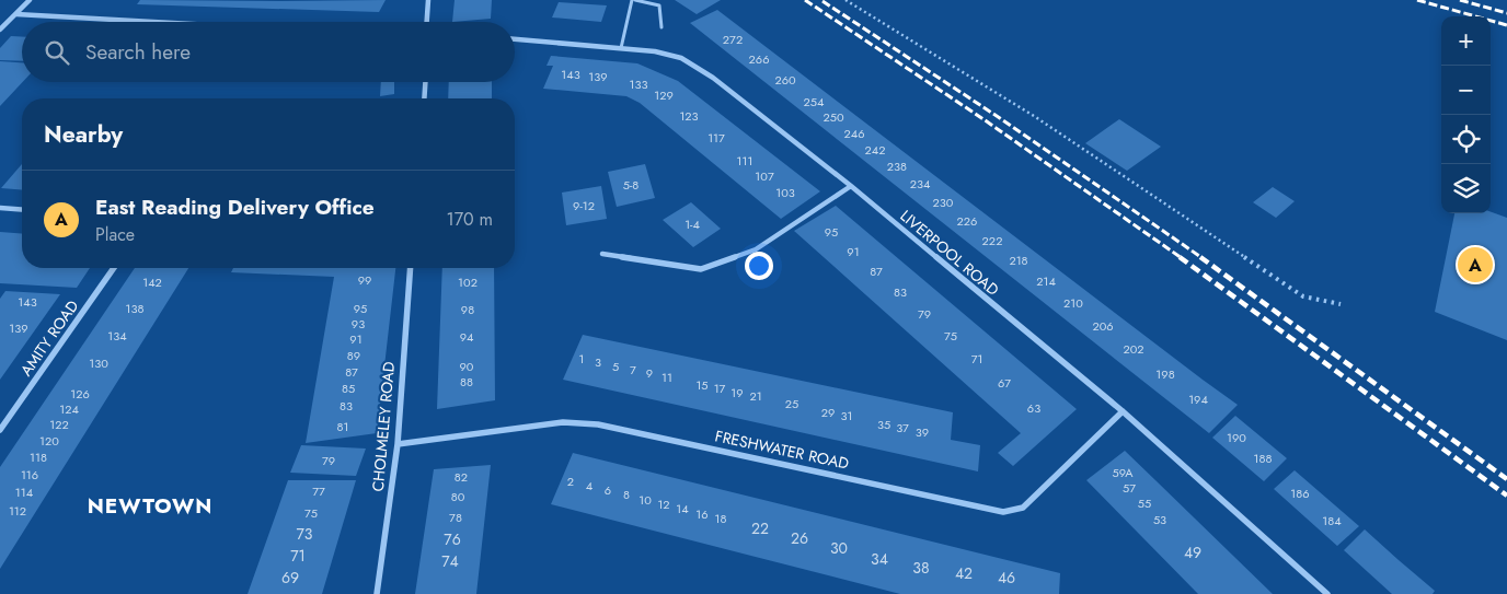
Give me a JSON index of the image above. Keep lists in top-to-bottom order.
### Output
{
  "streets": {
    "street": [
      "LIVERPOOL ROAD",
      "AMITY ROAD",
      "CHOLMELEY ROAD",
      "FRESHWATER ROAD"
    ]
  },
  "crossings": [
    ["LIVERPOOL ROAD", "FRESHWATER ROAD"],
    ["CHOLMELEY ROAD", "FRESHWATER ROAD"]
  ],
  "districts": ["NEWTOWN"],
  "house_numbers": [
    "272",
    "266",
    "143",
    "139",
    "260",
    "133",
    "129",
    "254",
    "123",
    "250",
    "246",
    "117",
    "242",
    "111",
    "238",
    "107",
    "234",
    "5-8",
    "103",
    "230",
    "9-12",
    "226",
    "1-4",
    "95",
    "222",
    "91",
    "218",
    "87",
    "99",
    "214",
    "142",
    "102",
    "83",
    "143",
    "210",
    "138",
    "95",
    "98",
    "79",
    "93",
    "206",
    "139",
    "134",
    "75",
    "94",
    "91",
    "202",
    "89",
    "1",
    "71",
    "3",
    "130",
    "90",
    "5",
    "7",
    "87",
    "9",
    "198",
    "11",
    "88",
    "67",
    "15",
    "85",
    "17",
    "19",
    "126",
    "21",
    "194",
    "25",
    "83",
    "63",
    "124",
    "29",
    "31",
    "122",
    "35",
    "81",
    "37",
    "39",
    "190",
    "120",
    "118",
    "188",
    "79",
    "59A",
    "116",
    "82",
    "2",
    "4",
    "57",
    "6",
    "77",
    "114",
    "186",
    "8",
    "80",
    "10",
    "55",
    "12",
    "14",
    "112",
    "75",
    "16",
    "78",
    "18",
    "53",
    "184",
    "22",
    "73",
    "26",
    "76",
    "30",
    "49",
    "71",
    "34",
    "74",
    "38",
    "42",
    "69",
    "46"
  ],
  "page": {
    "map_buttons": ["+", "−"],
    "search": "Search here",
    "heading": "Nearby",
    "list": [
      {
        "mark": "A",
        "name": "East Reading Delivery Office",
        "note": "Place",
        "value": "170 m"
      }
    ],
    "pins": "A"
  }
}
